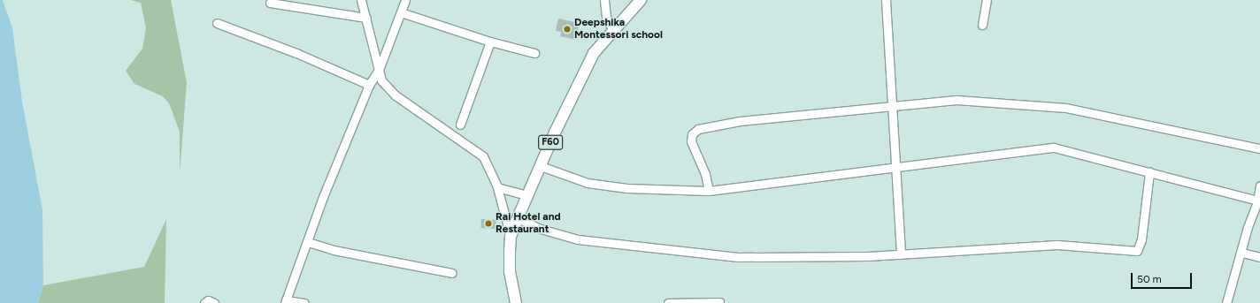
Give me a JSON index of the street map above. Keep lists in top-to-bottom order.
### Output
{
  "streets": {
    "main road": ["F60"]
  },
  "places": ["Deepshika Montessori school", "Rai Hotel and Restaurant"],
  "scale_bar": "50 m"
}
